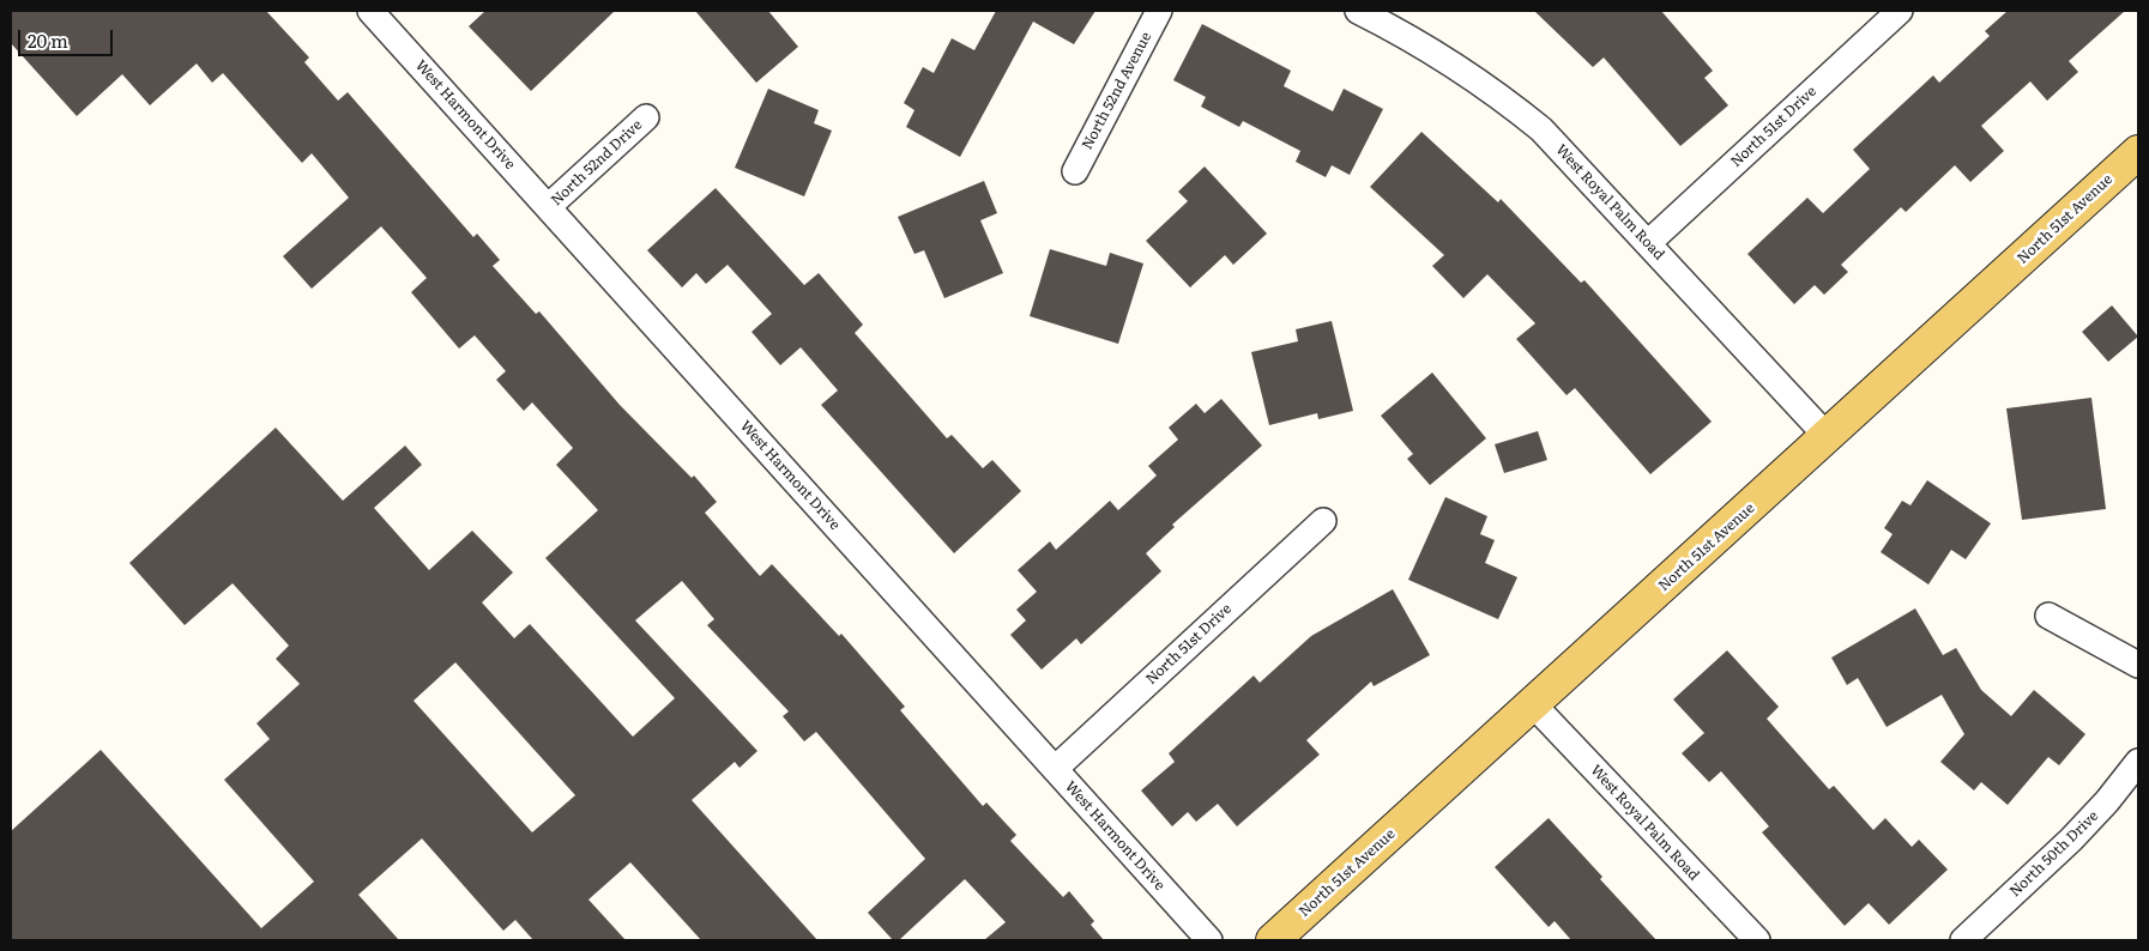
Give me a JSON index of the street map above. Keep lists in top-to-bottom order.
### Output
{
  "streets": {
    "main road": ["North 51st Avenue"],
    "street": [
      "North 52nd Avenue",
      "West Harmont Drive",
      "North 51st Drive",
      "North 52nd Drive",
      "West Royal Palm Road",
      "North 50th Drive"
    ]
  },
  "crossings": [
    ["West Harmont Drive", "North 51st Drive"],
    ["West Harmont Drive", "North 52nd Drive"],
    ["North 51st Drive", "West Royal Palm Road"],
    ["West Royal Palm Road", "North 51st Avenue"]
  ],
  "scale_bar": "20 m"
}
